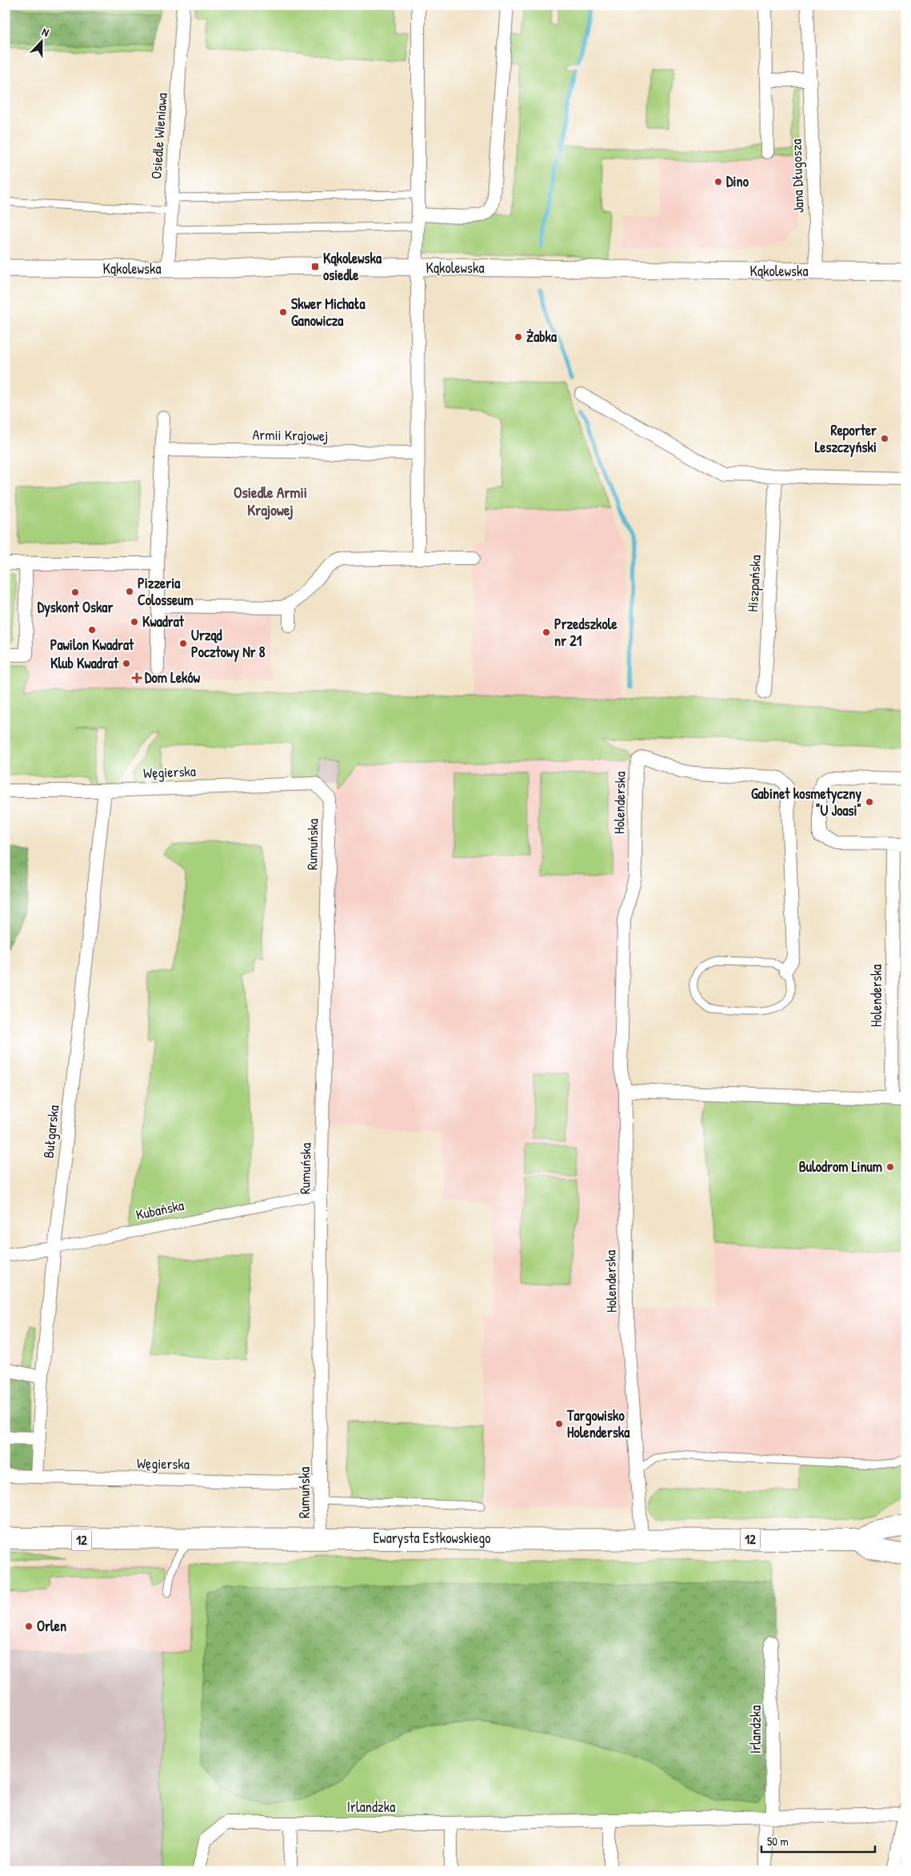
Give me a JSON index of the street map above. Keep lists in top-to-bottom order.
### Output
{
  "streets": {
    "main road": ["Ewarysta Estkowskiego", "12"],
    "street": [
      "Osiedle Wieniawa",
      "Jana Długosza",
      "Kąkolewska",
      "Armii Krajowej",
      "Hiszpańska",
      "Węgierska",
      "Holenderska",
      "Rumuńska",
      "Bułgarska",
      "Kubańska",
      "Irlandzka"
    ]
  },
  "crossings": [
    ["Osiedle Wieniawa", "Kąkolewska"],
    ["Jana Długosza", "Kąkolewska"],
    ["Węgierska", "Rumuńska"],
    ["Węgierska", "Bułgarska"],
    ["Holenderska", "Ewarysta Estkowskiego"],
    ["Rumuńska", "Kubańska"],
    ["Rumuńska", "Ewarysta Estkowskiego"],
    ["Bułgarska", "Kubańska"],
    ["Ewarysta Estkowskiego", "12"]
  ],
  "districts": ["Osiedle Armii Krajowej"],
  "places": {
    "other": [
      "Dino",
      "Skwer Michała Ganowicza",
      "Żabka",
      "Reporter Leszczyński",
      "Pizzeria Colosseum",
      "Dyskont Oskar",
      "Kwadrat",
      "Pawilon Kwadrat",
      "Przedszkole nr 21",
      "Urząd Pocztowy Nr 8",
      "Klub Kwadrat",
      "Gabinet kosmetyczny \"U Joasi\"",
      "Bulodrom Linum",
      "Targowisko Holenderska",
      "Orlen"
    ],
    "transit": ["Kąkolewska osiedle"],
    "health": ["Dom Leków"]
  },
  "scale_bar": "50 m",
  "north": "top"
}
